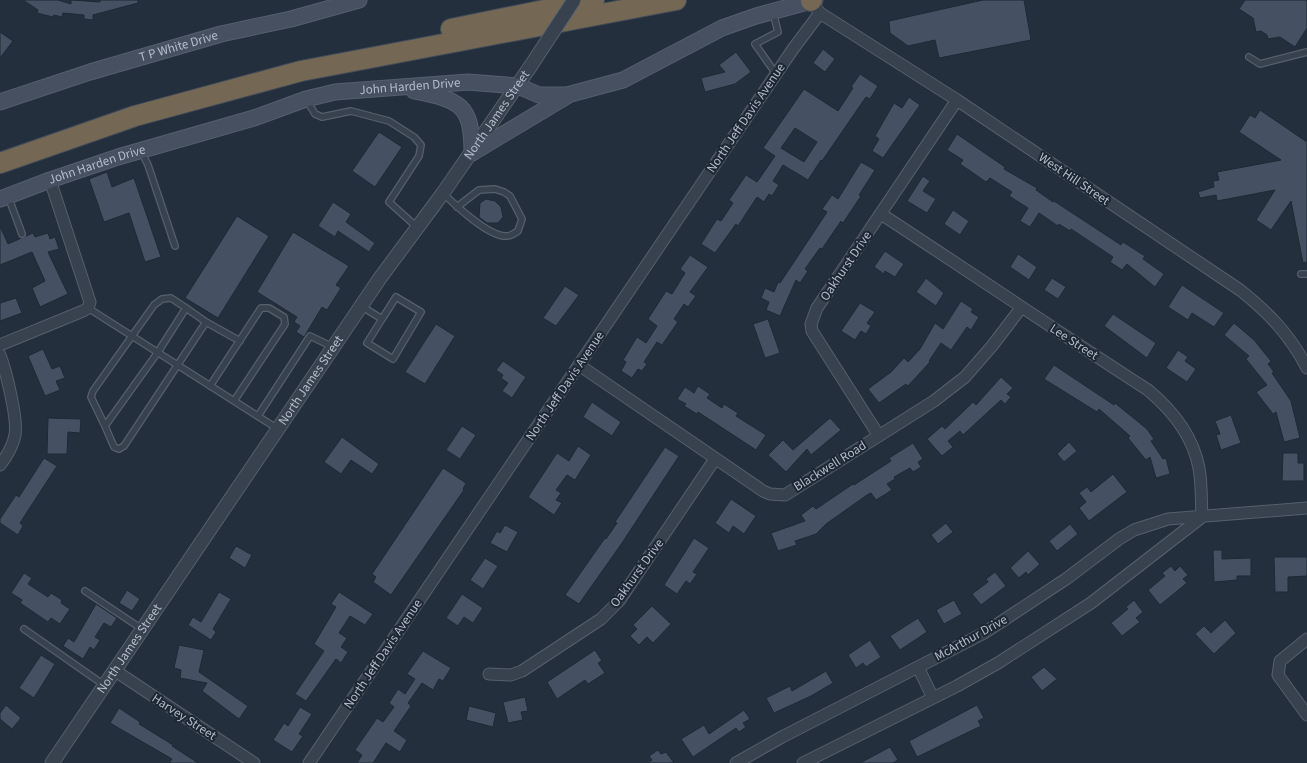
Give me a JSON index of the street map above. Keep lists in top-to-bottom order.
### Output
{
  "streets": {
    "main road": ["T P White Drive", "John Harden Drive"],
    "street": [
      "North James Street",
      "North Jeff Davis Avenue",
      "West Hill Street",
      "Oakhurst Drive",
      "Lee Street",
      "Blackwell Road",
      "McArthur Drive",
      "Harvey Street"
    ]
  },
  "crossings": [
    ["John Harden Drive", "North James Street"],
    ["John Harden Drive", "North Jeff Davis Avenue"],
    ["John Harden Drive", "West Hill Street"],
    ["North James Street", "Harvey Street"],
    ["North Jeff Davis Avenue", "West Hill Street"],
    ["North Jeff Davis Avenue", "Blackwell Road"],
    ["West Hill Street", "Oakhurst Drive"],
    ["Oakhurst Drive", "Lee Street"],
    ["Oakhurst Drive", "Blackwell Road"],
    ["Lee Street", "Blackwell Road"],
    ["Lee Street", "McArthur Drive"]
  ]
}
